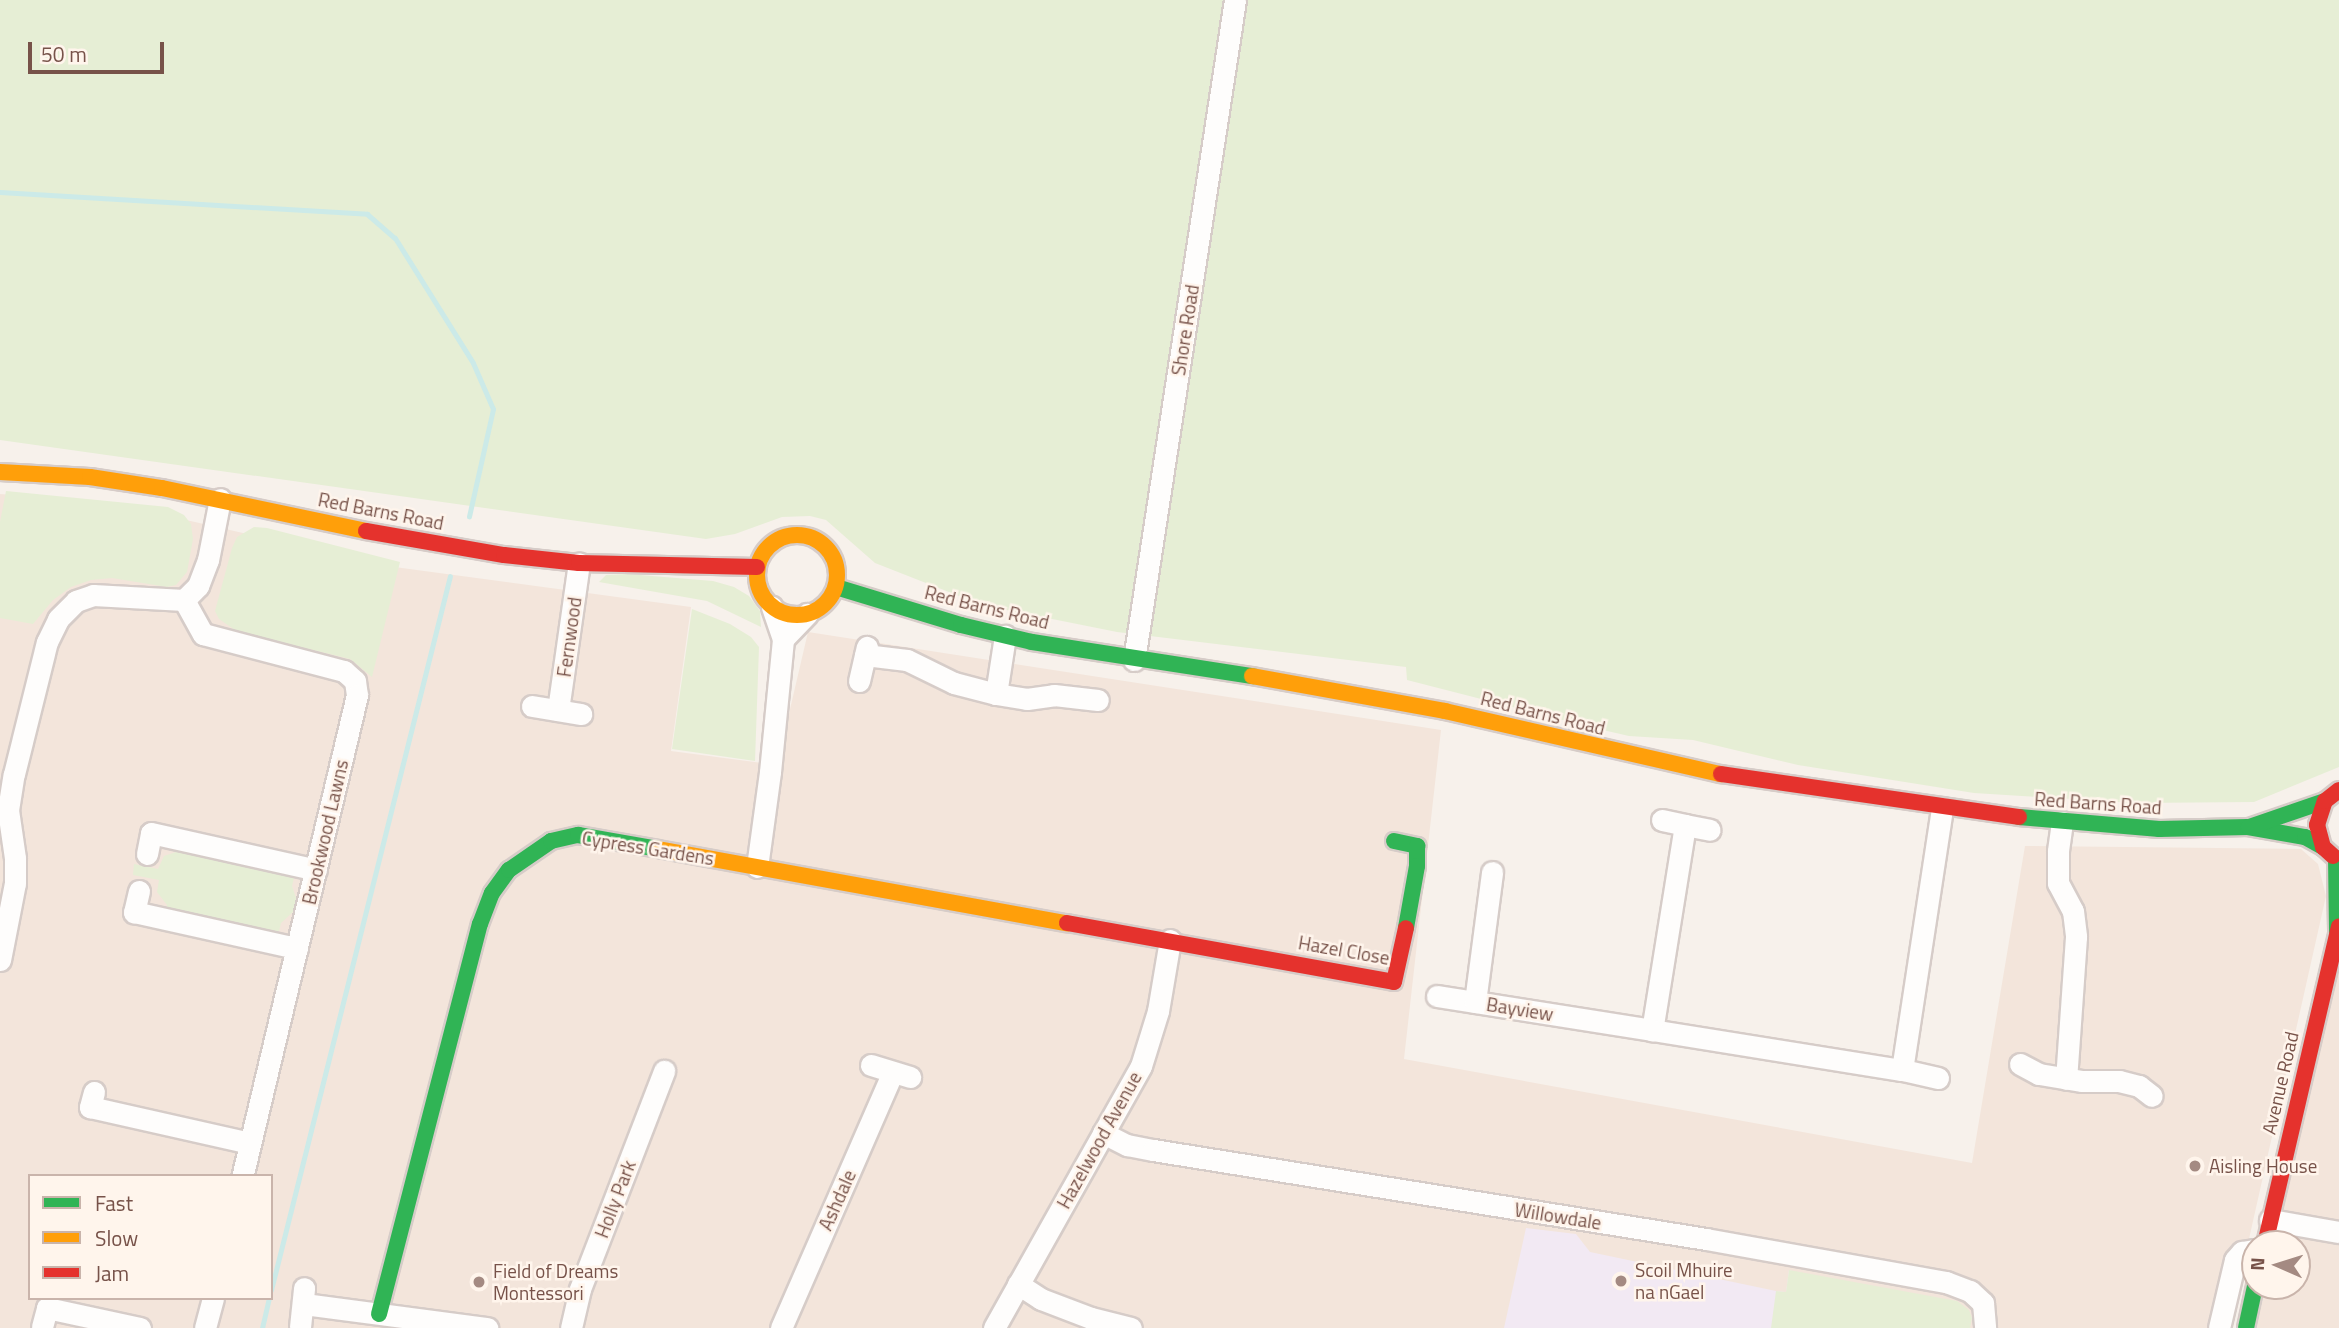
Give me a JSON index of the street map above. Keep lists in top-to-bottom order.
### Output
{
  "streets": {
    "street": [
      "Shore Road",
      "Red Barns Road",
      "Fernwood",
      "Brookwood Lawns",
      "Cypress Gardens",
      "Hazel Close",
      "Bayview",
      "Avenue Road",
      "Hazelwood Avenue",
      "Holly Park",
      "Ashdale",
      "Willowdale"
    ]
  },
  "crossings": [
    ["Shore Road", "Red Barns Road"],
    ["Red Barns Road", "Fernwood"],
    ["Red Barns Road", "Avenue Road"],
    ["Cypress Gardens", "Hazel Close"],
    ["Cypress Gardens", "Hazelwood Avenue"],
    ["Hazel Close", "Hazelwood Avenue"],
    ["Hazelwood Avenue", "Willowdale"]
  ],
  "places": ["Aisling House", "Scoil Mhuire na nGael", "Field of Dreams Montessori"],
  "legend": ["Fast", "Slow", "Jam"],
  "scale_bar": "50 m",
  "north": "left"
}
